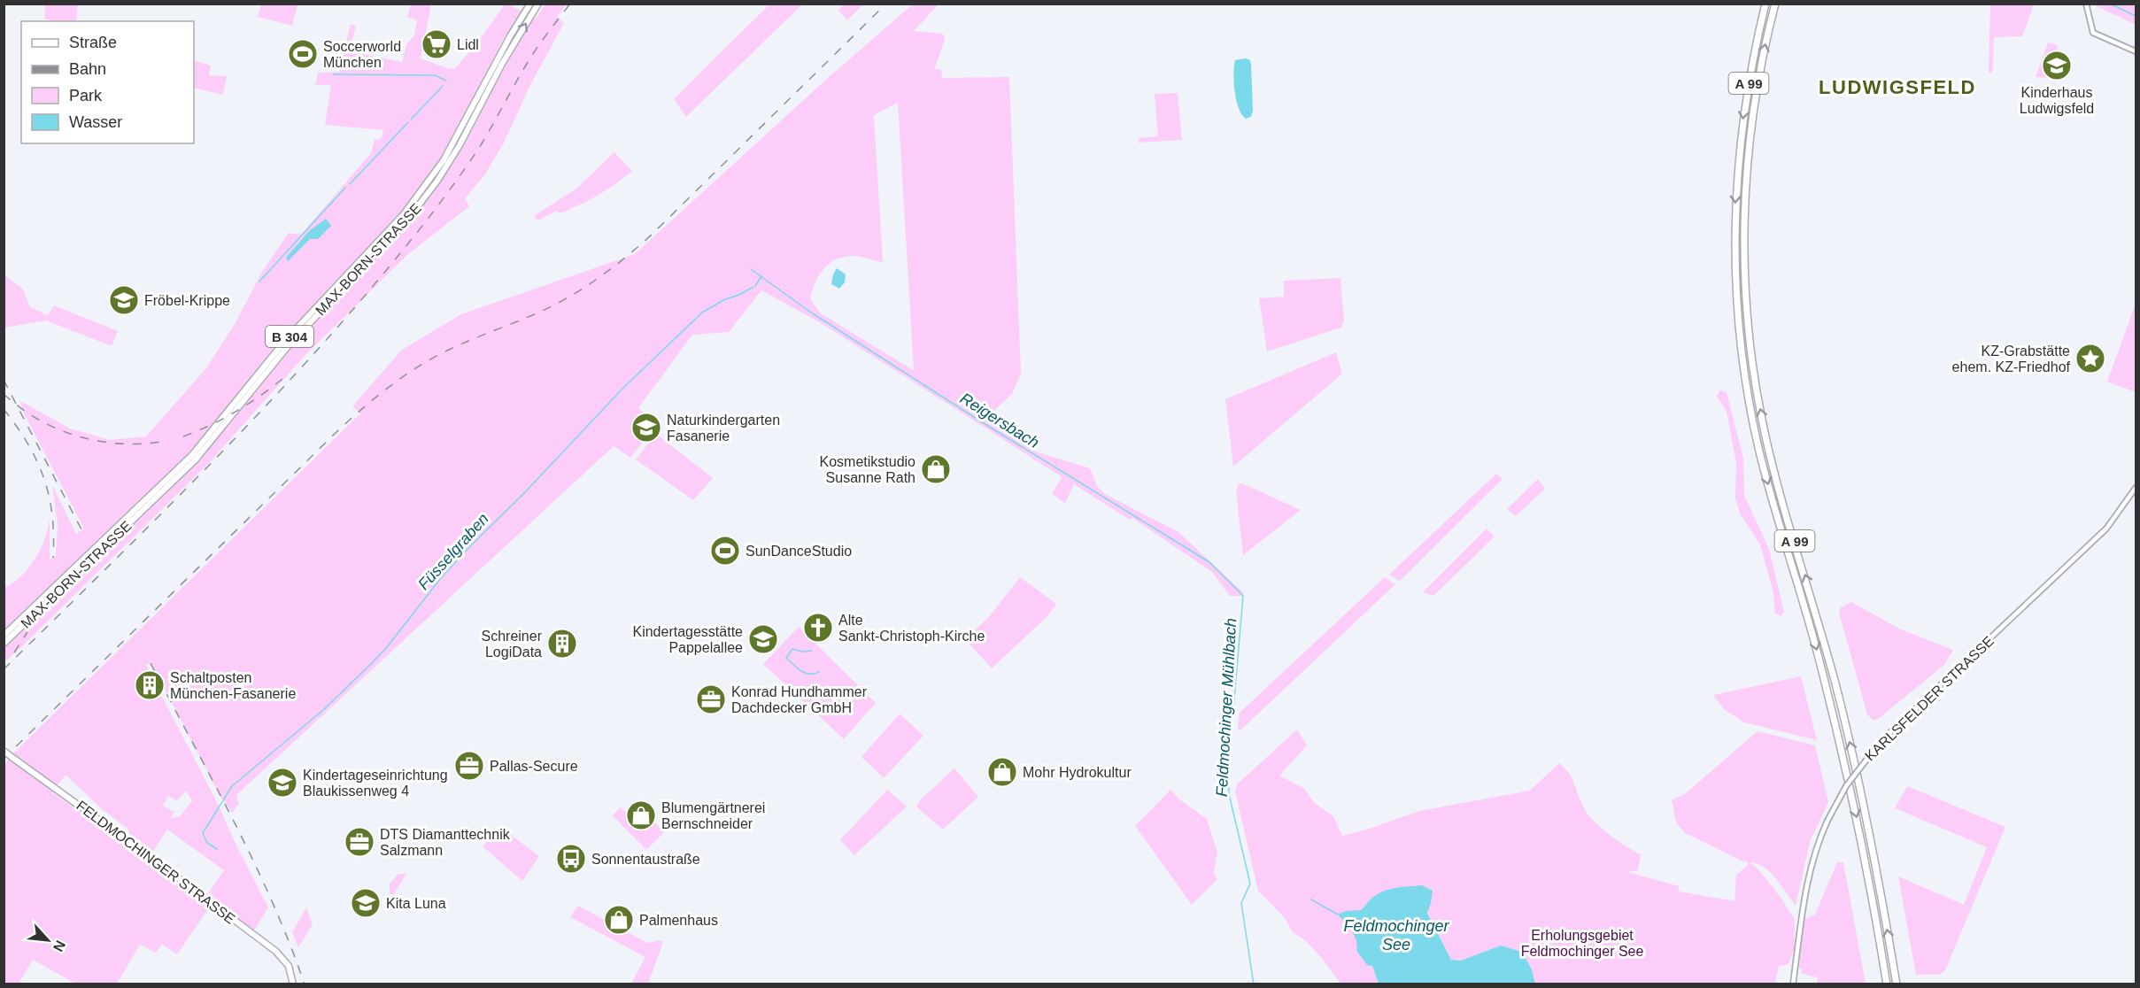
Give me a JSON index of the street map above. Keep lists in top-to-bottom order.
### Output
{
  "streets": {
    "highway": ["A 99"],
    "main road": ["MAX-BORN-STRASSE", "B 304", "FELDMOCHINGER STRASSE"],
    "street": ["KARLSFELDER STRASSE"]
  },
  "districts": ["LUDWIGSFELD"],
  "water": [
    "Reigersbach",
    "Füsselgraben",
    "Feldmochinger Mühlbach",
    "Feldmochinger See"
  ],
  "parks": ["Erholungsgebiet Feldmochinger See"],
  "places": {
    "supermarket": ["Lidl"],
    "sports": ["Soccerworld München", "SunDanceStudio"],
    "school or university": [
      "Kinderhaus Ludwigsfeld",
      "Fröbel-Krippe",
      "Naturkindergarten Fasanerie",
      "Kindertagesstätte Pappelallee",
      "Kindertageseinrichtung Blaukissenweg 4",
      "Kita Luna"
    ],
    "place": ["KZ-Grabstätte ehem. KZ-Friedhof"],
    "shop": [
      "Kosmetikstudio Susanne Rath",
      "Mohr Hydrokultur",
      "Blumengärtnerei Bernschneider",
      "Palmenhaus"
    ],
    "church": ["Alte Sankt-Christoph-Kirche"],
    "building": ["Schreiner LogiData", "Schaltposten München-Fasanerie"],
    "office": ["Konrad Hundhammer Dachdecker GmbH", "Pallas-Secure", "DTS Diamanttechnik Salzmann"],
    "bus stop": ["Sonnentaustraße"]
  },
  "legend": [
    "Straße",
    "Bahn",
    "Park",
    "Wasser"
  ],
  "north": "bottom right"
}
